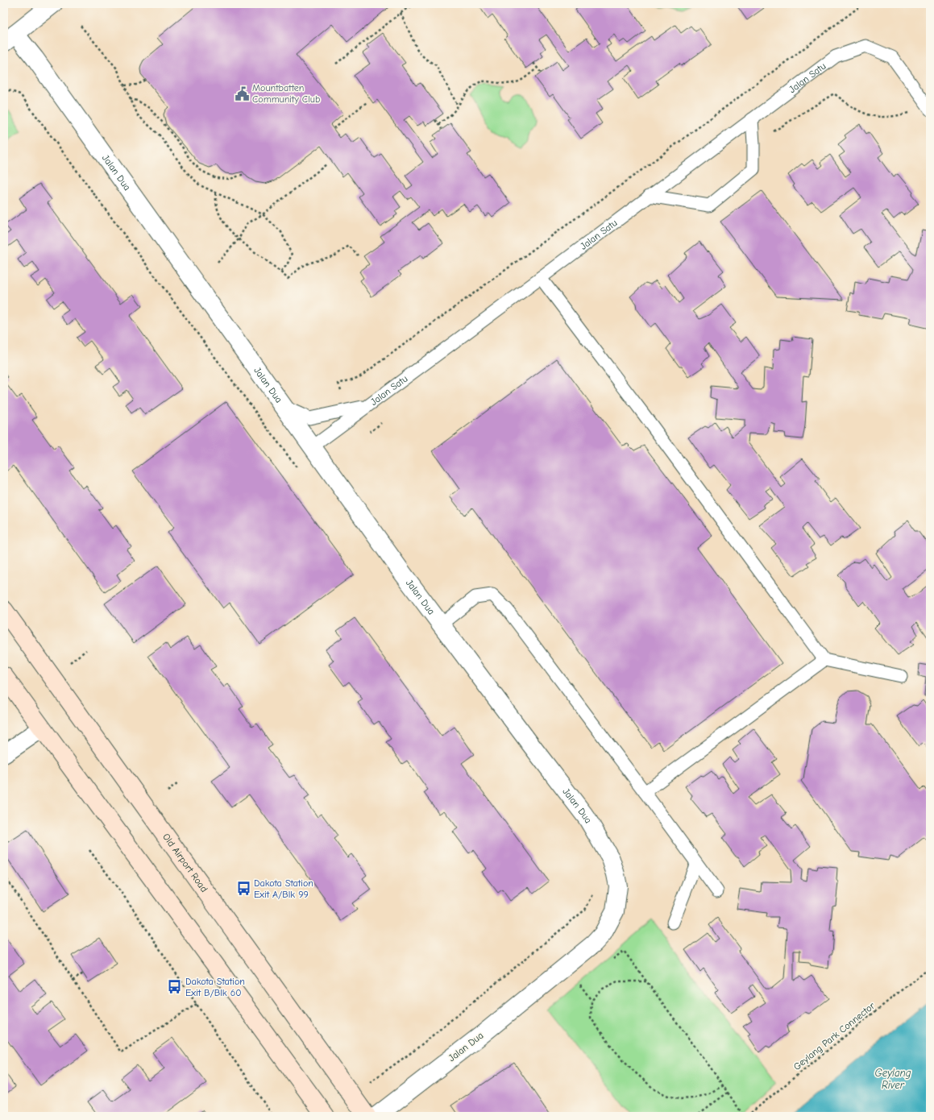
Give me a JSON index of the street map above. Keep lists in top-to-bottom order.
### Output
{
  "streets": {
    "main road": ["Old Airport Road"],
    "street": ["Jalan Dua"],
    "lane": ["Jalan Satu"],
    "path": ["Geylang Park Connector"]
  },
  "crossings": [
    ["Jalan Satu", "Jalan Dua"]
  ],
  "water": ["Geylang River"],
  "places": {
    "public building": ["Mountbatten Community Club"],
    "bus stop": ["Dakota Station Exit A/Blk 99", "Dakota Station Exit B/Blk 60"]
  }
}
